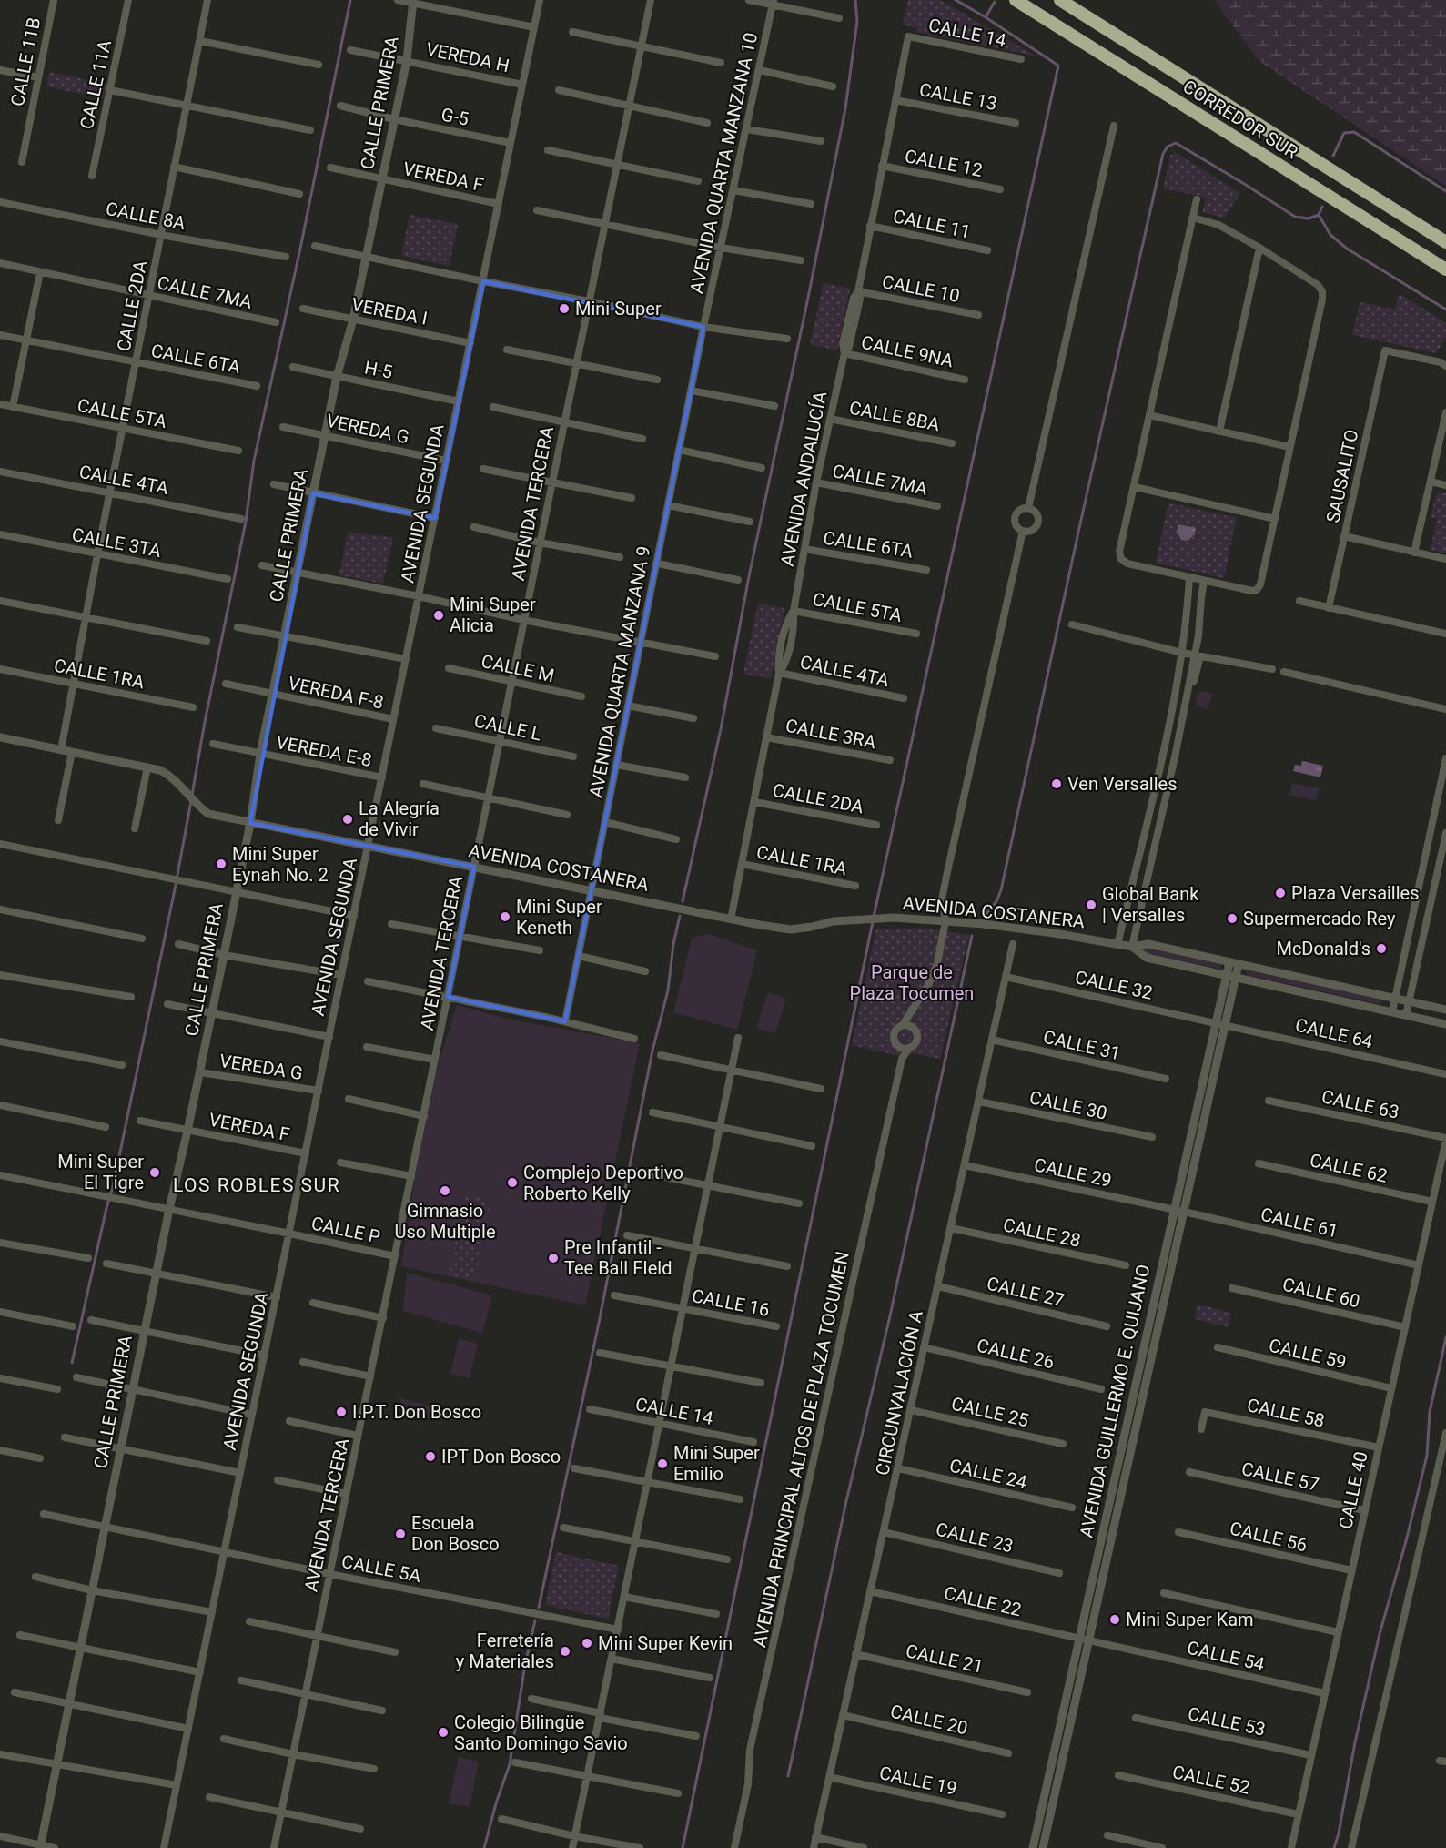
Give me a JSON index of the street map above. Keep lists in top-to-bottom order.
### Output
{
  "streets": {
    "highway": ["CORREDOR SUR"],
    "street": [
      "CALLE 14",
      "VEREDA H",
      "CALLE 11B",
      "CALLE 11A",
      "CALLE 13",
      "CALLE PRIMERA",
      "G-5",
      "AVENIDA QUARTA MANZANA 10",
      "CALLE 12",
      "VEREDA F",
      "CALLE 8A",
      "CALLE 11",
      "CALLE 10",
      "CALLE 7MA",
      "CALLE 2DA",
      "VEREDA I",
      "CALLE 9NA",
      "CALLE 6TA",
      "H-5",
      "CALLE 5TA",
      "CALLE 8BA",
      "VEREDA G",
      "SAUSALITO",
      "AVENIDA ANDALUCÍA",
      "CALLE 4TA",
      "AVENIDA SEGUNDA",
      "AVENIDA TERCERA",
      "CALLE 3TA",
      "CALLE M",
      "AVENIDA QUARTA MANZANA 9",
      "CALLE 1RA",
      "VEREDA F-8",
      "CALLE L",
      "CALLE 3RA",
      "VEREDA E-8",
      "AVENIDA COSTANERA",
      "CALLE 32",
      "CALLE 64",
      "CALLE 31",
      "CALLE 63",
      "CALLE 30",
      "CALLE 62",
      "CALLE 29",
      "CALLE 61",
      "CALLE P",
      "CALLE 28",
      "CALLE 27",
      "CALLE 60",
      "CALLE 16",
      "CALLE 26",
      "CALLE 59",
      "CIRCUNVALACIÓN A",
      "AVENIDA GUILLERMO E. QUIJANO",
      "CALLE 25",
      "CALLE 58",
      "AVENIDA PRINCIPAL ALTOS DE PLAZA TOCUMEN",
      "CALLE 24",
      "CALLE 57",
      "CALLE 40",
      "CALLE 56",
      "CALLE 23",
      "CALLE 5A",
      "CALLE 22",
      "CALLE 54",
      "CALLE 21",
      "CALLE 20",
      "CALLE 53",
      "CALLE 52",
      "CALLE 19"
    ]
  },
  "crossings": [
    ["CALLE 14", "AVENIDA ANDALUCÍA"],
    ["VEREDA H", "CALLE PRIMERA"],
    ["VEREDA H", "AVENIDA SEGUNDA"],
    ["CALLE 13", "AVENIDA ANDALUCÍA"],
    ["CALLE PRIMERA", "G-5"],
    ["CALLE PRIMERA", "VEREDA F"],
    ["CALLE PRIMERA", "VEREDA I"],
    ["CALLE PRIMERA", "H-5"],
    ["CALLE PRIMERA", "VEREDA G"],
    ["CALLE PRIMERA", "VEREDA F-8"],
    ["CALLE PRIMERA", "VEREDA E-8"],
    ["CALLE PRIMERA", "AVENIDA COSTANERA"],
    ["CALLE PRIMERA", "CALLE P"],
    ["CALLE PRIMERA", "CALLE 5A"],
    ["G-5", "AVENIDA SEGUNDA"],
    ["AVENIDA QUARTA MANZANA 10", "AVENIDA QUARTA MANZANA 9"],
    ["CALLE 12", "AVENIDA ANDALUCÍA"],
    ["VEREDA F", "AVENIDA SEGUNDA"],
    ["CALLE 8A", "CALLE 2DA"],
    ["CALLE 11", "AVENIDA ANDALUCÍA"],
    ["CALLE 10", "AVENIDA ANDALUCÍA"],
    ["CALLE 7MA", "CALLE 2DA"],
    ["CALLE 7MA", "AVENIDA ANDALUCÍA"],
    ["CALLE 2DA", "CALLE 6TA"],
    ["CALLE 2DA", "CALLE 5TA"],
    ["CALLE 2DA", "AVENIDA ANDALUCÍA"],
    ["CALLE 2DA", "CALLE 4TA"],
    ["CALLE 2DA", "CALLE 3TA"],
    ["CALLE 2DA", "CALLE 1RA"],
    ["CALLE 2DA", "AVENIDA COSTANERA"],
    ["VEREDA I", "AVENIDA SEGUNDA"],
    ["CALLE 9NA", "AVENIDA ANDALUCÍA"],
    ["CALLE 6TA", "AVENIDA ANDALUCÍA"],
    ["H-5", "AVENIDA SEGUNDA"],
    ["CALLE 5TA", "AVENIDA ANDALUCÍA"],
    ["CALLE 8BA", "AVENIDA ANDALUCÍA"],
    ["VEREDA G", "AVENIDA SEGUNDA"],
    ["AVENIDA ANDALUCÍA", "CALLE 4TA"],
    ["AVENIDA ANDALUCÍA", "CALLE 1RA"],
    ["AVENIDA ANDALUCÍA", "CALLE 3RA"],
    ["AVENIDA ANDALUCÍA", "AVENIDA COSTANERA"],
    ["AVENIDA SEGUNDA", "VEREDA F-8"],
    ["AVENIDA SEGUNDA", "VEREDA E-8"],
    ["AVENIDA SEGUNDA", "AVENIDA COSTANERA"],
    ["AVENIDA SEGUNDA", "CALLE P"],
    ["AVENIDA SEGUNDA", "CALLE 5A"],
    ["AVENIDA TERCERA", "CALLE M"],
    ["AVENIDA TERCERA", "CALLE L"],
    ["AVENIDA TERCERA", "AVENIDA COSTANERA"],
    ["AVENIDA TERCERA", "CALLE P"],
    ["AVENIDA TERCERA", "CALLE 5A"],
    ["AVENIDA QUARTA MANZANA 9", "AVENIDA COSTANERA"],
    ["AVENIDA COSTANERA", "AVENIDA GUILLERMO E. QUIJANO"],
    ["CALLE 32", "CALLE 64"],
    ["CALLE 32", "CIRCUNVALACIÓN A"],
    ["CALLE 32", "AVENIDA GUILLERMO E. QUIJANO"],
    ["CALLE 64", "AVENIDA GUILLERMO E. QUIJANO"],
    ["CALLE 31", "CIRCUNVALACIÓN A"],
    ["CALLE 63", "CALLE 40"],
    ["CALLE 30", "CIRCUNVALACIÓN A"],
    ["CALLE 62", "CALLE 40"],
    ["CALLE 29", "CALLE 61"],
    ["CALLE 29", "CIRCUNVALACIÓN A"],
    ["CALLE 29", "AVENIDA GUILLERMO E. QUIJANO"],
    ["CALLE 61", "AVENIDA GUILLERMO E. QUIJANO"],
    ["CALLE 61", "CALLE 40"],
    ["CALLE 28", "CIRCUNVALACIÓN A"],
    ["CALLE 27", "CIRCUNVALACIÓN A"],
    ["CALLE 60", "CALLE 40"],
    ["CALLE 26", "CIRCUNVALACIÓN A"],
    ["CALLE 59", "CALLE 40"],
    ["CIRCUNVALACIÓN A", "CALLE 25"],
    ["CIRCUNVALACIÓN A", "CALLE 24"],
    ["CIRCUNVALACIÓN A", "CALLE 23"],
    ["CIRCUNVALACIÓN A", "CALLE 22"],
    ["CIRCUNVALACIÓN A", "CALLE 21"],
    ["CIRCUNVALACIÓN A", "CALLE 20"],
    ["CIRCUNVALACIÓN A", "CALLE 19"],
    ["AVENIDA GUILLERMO E. QUIJANO", "CALLE 22"],
    ["AVENIDA GUILLERMO E. QUIJANO", "CALLE 54"],
    ["CALLE 58", "CALLE 40"],
    ["CALLE 57", "CALLE 40"],
    ["CALLE 40", "CALLE 56"],
    ["CALLE 40", "CALLE 54"],
    ["CALLE 40", "CALLE 53"],
    ["CALLE 40", "CALLE 52"],
    ["CALLE 22", "CALLE 54"]
  ],
  "districts": ["LOS ROBLES SUR"],
  "parks": ["Parque de Plaza Tocumen"],
  "places": [
    "Mini Super",
    "Mini Super Alicia",
    "Ven Versalles",
    "La Alegría de Vivir",
    "Mini Super Eynah No. 2",
    "Plaza Versailles",
    "Global Bank | Versalles",
    "Mini Super Keneth",
    "Supermercado Rey",
    "McDonald's",
    "Mini Super El Tigre",
    "Complejo Deportivo Roberto Kelly",
    "Gimnasio Uso Multiple",
    "Pre Infantil - Tee Ball FIeld",
    "I.P.T. Don Bosco",
    "IPT Don Bosco",
    "Mini Super Emilio",
    "Escuela Don Bosco",
    "Mini Super Kam",
    "Mini Super Kevin",
    "Ferretería y Materiales",
    "Colegio Bilingüe Santo Domingo Savio"
  ]
}
